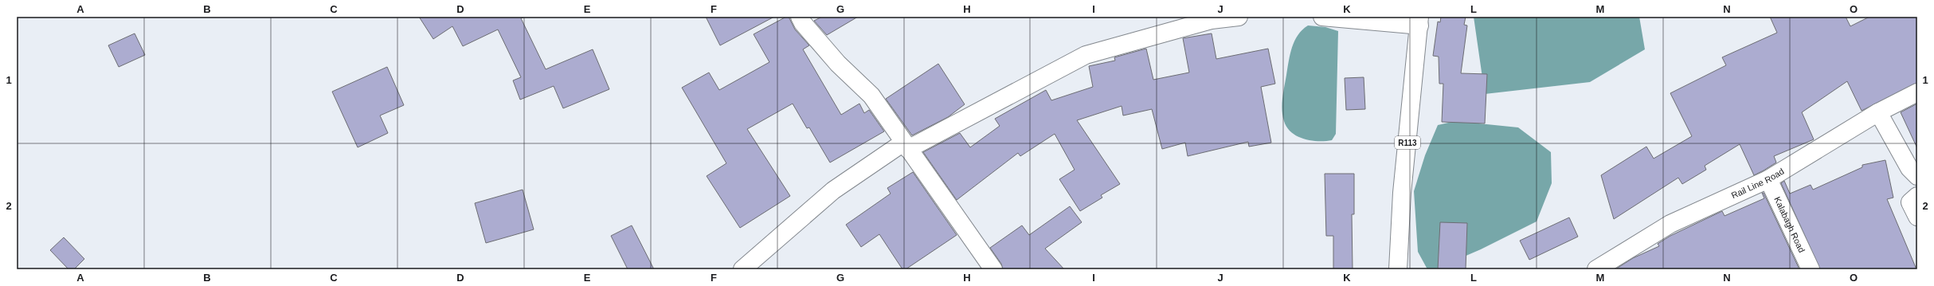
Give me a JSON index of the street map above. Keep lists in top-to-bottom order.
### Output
{
  "streets": {
    "street": ["R113", "Rail Line Road", "Kalabagh Road"]
  },
  "crossings": [
    ["Rail Line Road", "Kalabagh Road"]
  ],
  "grid": {
    "columns": [
      "A",
      "B",
      "C",
      "D",
      "E",
      "F",
      "G",
      "H",
      "I",
      "J",
      "K",
      "L",
      "M",
      "N",
      "O"
    ],
    "rows": ["1", "2"]
  }
}
